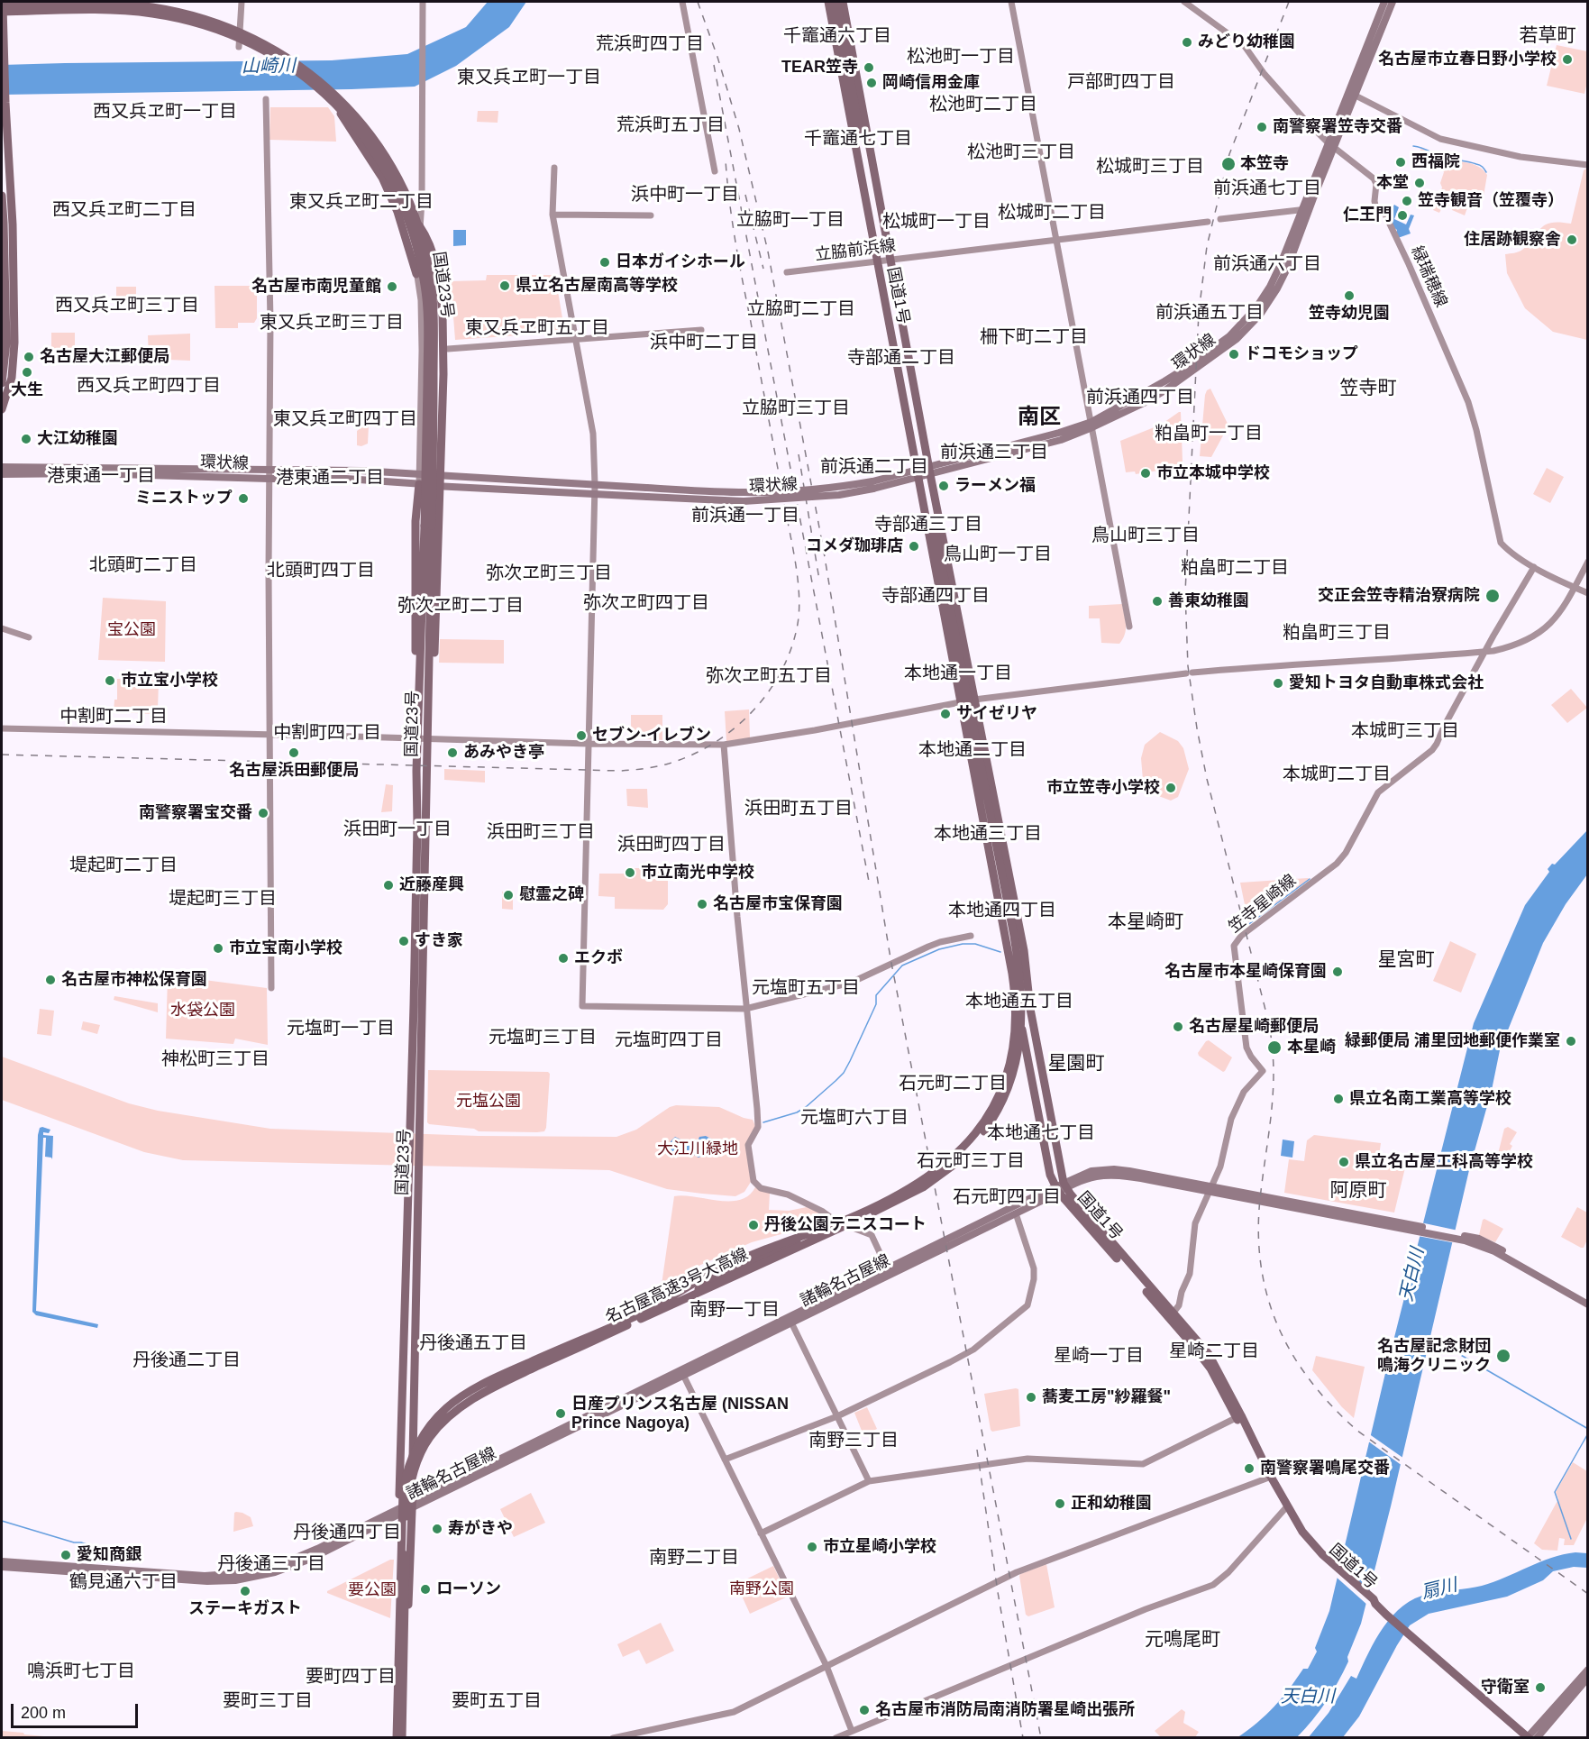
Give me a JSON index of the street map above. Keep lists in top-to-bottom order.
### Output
{
  "streets": {
    "highway": ["国道23号", "国道1号", "名古屋高速3号大高線"],
    "main road": ["環状線", "諸輪名古屋線"],
    "street": ["立脇前浜線", "緑瑞穂線", "笠寺星崎線"]
  },
  "crossings": [
    ["立脇前浜線", "国道1号"],
    ["緑瑞穂線", "環状線"],
    ["緑瑞穂線", "笠寺星崎線"],
    ["国道23号", "諸輪名古屋線"],
    ["国道23号", "名古屋高速3号大高線"],
    ["国道1号", "環状線"],
    ["国道1号", "笠寺星崎線"],
    ["国道1号", "諸輪名古屋線"],
    ["笠寺星崎線", "諸輪名古屋線"]
  ],
  "districts": [
    "千竈通六丁目",
    "若草町",
    "荒浜町四丁目",
    "松池町一丁目",
    "東又兵ヱ町一丁目",
    "戸部町四丁目",
    "松池町二丁目",
    "西又兵ヱ町一丁目",
    "荒浜町五丁目",
    "千竈通七丁目",
    "松池町三丁目",
    "松城町三丁目",
    "前浜通七丁目",
    "浜中町一丁目",
    "東又兵ヱ町二丁目",
    "西又兵ヱ町二丁目",
    "松城町二丁目",
    "立脇町一丁目",
    "松城町一丁目",
    "前浜通六丁目",
    "西又兵ヱ町三丁目",
    "立脇町二丁目",
    "前浜通五丁目",
    "東又兵ヱ町三丁目",
    "東又兵ヱ町五丁目",
    "柵下町二丁目",
    "浜中町二丁目",
    "寺部通二丁目",
    "西又兵ヱ町四丁目",
    "笠寺町",
    "前浜通四丁目",
    "立脇町三丁目",
    "南区",
    "東又兵ヱ町四丁目",
    "粕畠町一丁目",
    "前浜通三丁目",
    "前浜通二丁目",
    "港東通一丁目",
    "港東通二丁目",
    "前浜通一丁目",
    "寺部通三丁目",
    "鳥山町三丁目",
    "鳥山町一丁目",
    "北頭町二丁目",
    "粕畠町二丁目",
    "北頭町四丁目",
    "弥次ヱ町三丁目",
    "寺部通四丁目",
    "弥次ヱ町四丁目",
    "弥次ヱ町二丁目",
    "粕畠町三丁目",
    "本地通一丁目",
    "弥次ヱ町五丁目",
    "中割町二丁目",
    "本城町三丁目",
    "中割町四丁目",
    "本地通二丁目",
    "本城町二丁目",
    "浜田町五丁目",
    "浜田町一丁目",
    "浜田町三丁目",
    "本地通三丁目",
    "浜田町四丁目",
    "堤起町二丁目",
    "堤起町三丁目",
    "本地通四丁目",
    "本星崎町",
    "星宮町",
    "元塩町五丁目",
    "本地通五丁目",
    "元塩町一丁目",
    "元塩町三丁目",
    "元塩町四丁目",
    "神松町三丁目",
    "星園町",
    "石元町二丁目",
    "元塩町六丁目",
    "本地通七丁目",
    "石元町三丁目",
    "阿原町",
    "石元町四丁目",
    "南野一丁目",
    "丹後通五丁目",
    "星崎二丁目",
    "星崎一丁目",
    "丹後通二丁目",
    "南野三丁目",
    "丹後通四丁目",
    "南野二丁目",
    "丹後通三丁目",
    "鶴見通六丁目",
    "元鳴尾町",
    "鳴浜町七丁目",
    "要町四丁目",
    "要町三丁目",
    "要町五丁目"
  ],
  "water": ["山崎川", "天白川", "扇川"],
  "parks": [
    "宝公園",
    "水袋公園",
    "元塩公園",
    "大江川緑地",
    "南野公園",
    "要公園"
  ],
  "places": [
    "みどり幼稚園",
    "名古屋市立春日野小学校",
    "TEAR笠寺",
    "岡崎信用金庫",
    "南警察署笠寺交番",
    "西福院",
    "本笠寺",
    "本堂",
    "笠寺観音（笠覆寺）",
    "仁王門",
    "住居跡観察舎",
    "日本ガイシホール",
    "県立名古屋南高等学校",
    "名古屋市南児童館",
    "笠寺幼児園",
    "ドコモショップ",
    "名古屋大江郵便局",
    "大生",
    "大江幼稚園",
    "市立本城中学校",
    "ラーメン福",
    "ミニストップ",
    "コメダ珈琲店",
    "交正会笠寺精治寮病院",
    "善東幼稚園",
    "市立宝小学校",
    "愛知トヨタ自動車株式会社",
    "サイゼリヤ",
    "セブン-イレブン",
    "名古屋浜田郵便局",
    "あみやき亭",
    "市立笠寺小学校",
    "南警察署宝交番",
    "市立南光中学校",
    "近藤産興",
    "慰霊之碑",
    "名古屋市宝保育園",
    "すき家",
    "市立宝南小学校",
    "エクボ",
    "名古屋市本星崎保育園",
    "名古屋市神松保育園",
    "名古屋星崎郵便局",
    "緑郵便局 浦里団地郵便作業室",
    "本星崎",
    "県立名南工業高等学校",
    "県立名古屋工科高等学校",
    "丹後公園テニスコート",
    "名古屋記念財団 鳴海クリニック",
    "蕎麦工房\"紗羅餐\"",
    "日産プリンス名古屋 (NISSAN Prince Nagoya)",
    "南警察署鳴尾交番",
    "正和幼稚園",
    "寿がきや",
    "市立星崎小学校",
    "愛知商銀",
    "ローソン",
    "ステーキガスト",
    "守衛室",
    "名古屋市消防局南消防署星崎出張所"
  ],
  "scale_bar": "200 m"
}
